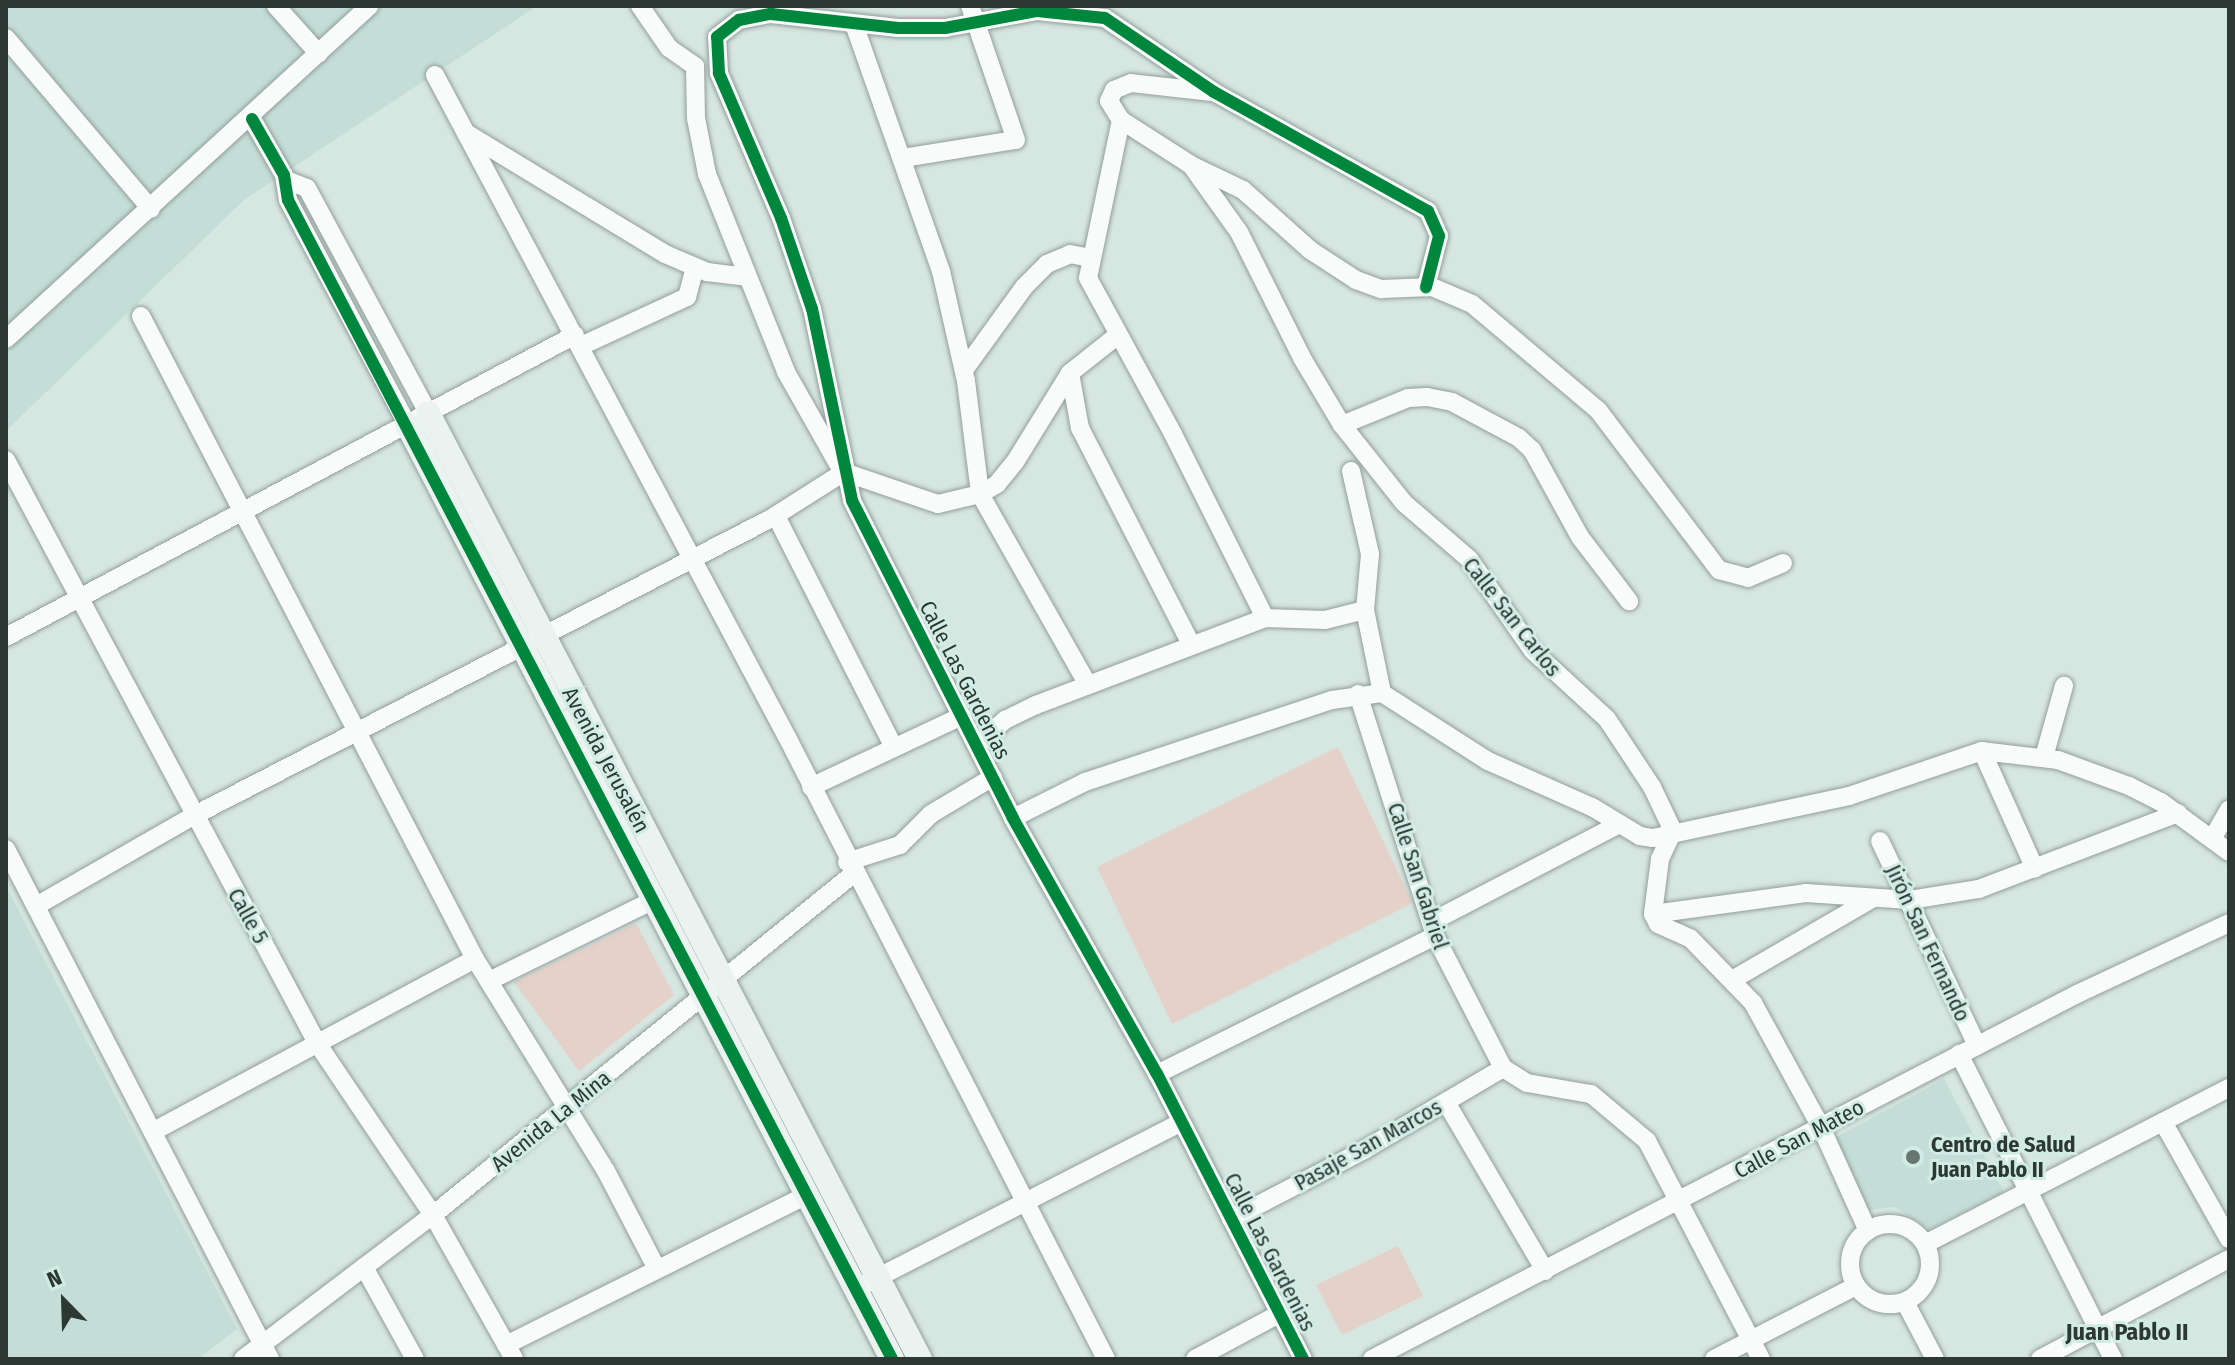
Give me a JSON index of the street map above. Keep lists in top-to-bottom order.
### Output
{
  "streets": {
    "street": [
      "Calle San Carlos",
      "Calle Las Gardenias",
      "Avenida Jerusalén",
      "Calle San Gabriel",
      "Calle 5",
      "Jirón San Fernando",
      "Avenida La Mina",
      "Calle San Mateo",
      "Pasaje San Marcos"
    ]
  },
  "crossings": [
    ["Calle Las Gardenias", "Pasaje San Marcos"],
    ["Avenida Jerusalén", "Avenida La Mina"],
    ["Calle San Gabriel", "Pasaje San Marcos"],
    ["Calle 5", "Avenida La Mina"],
    ["Jirón San Fernando", "Calle San Mateo"]
  ],
  "districts": ["Juan Pablo II"],
  "places": ["Centro de Salud Juan Pablo II"],
  "north": "top left"
}
